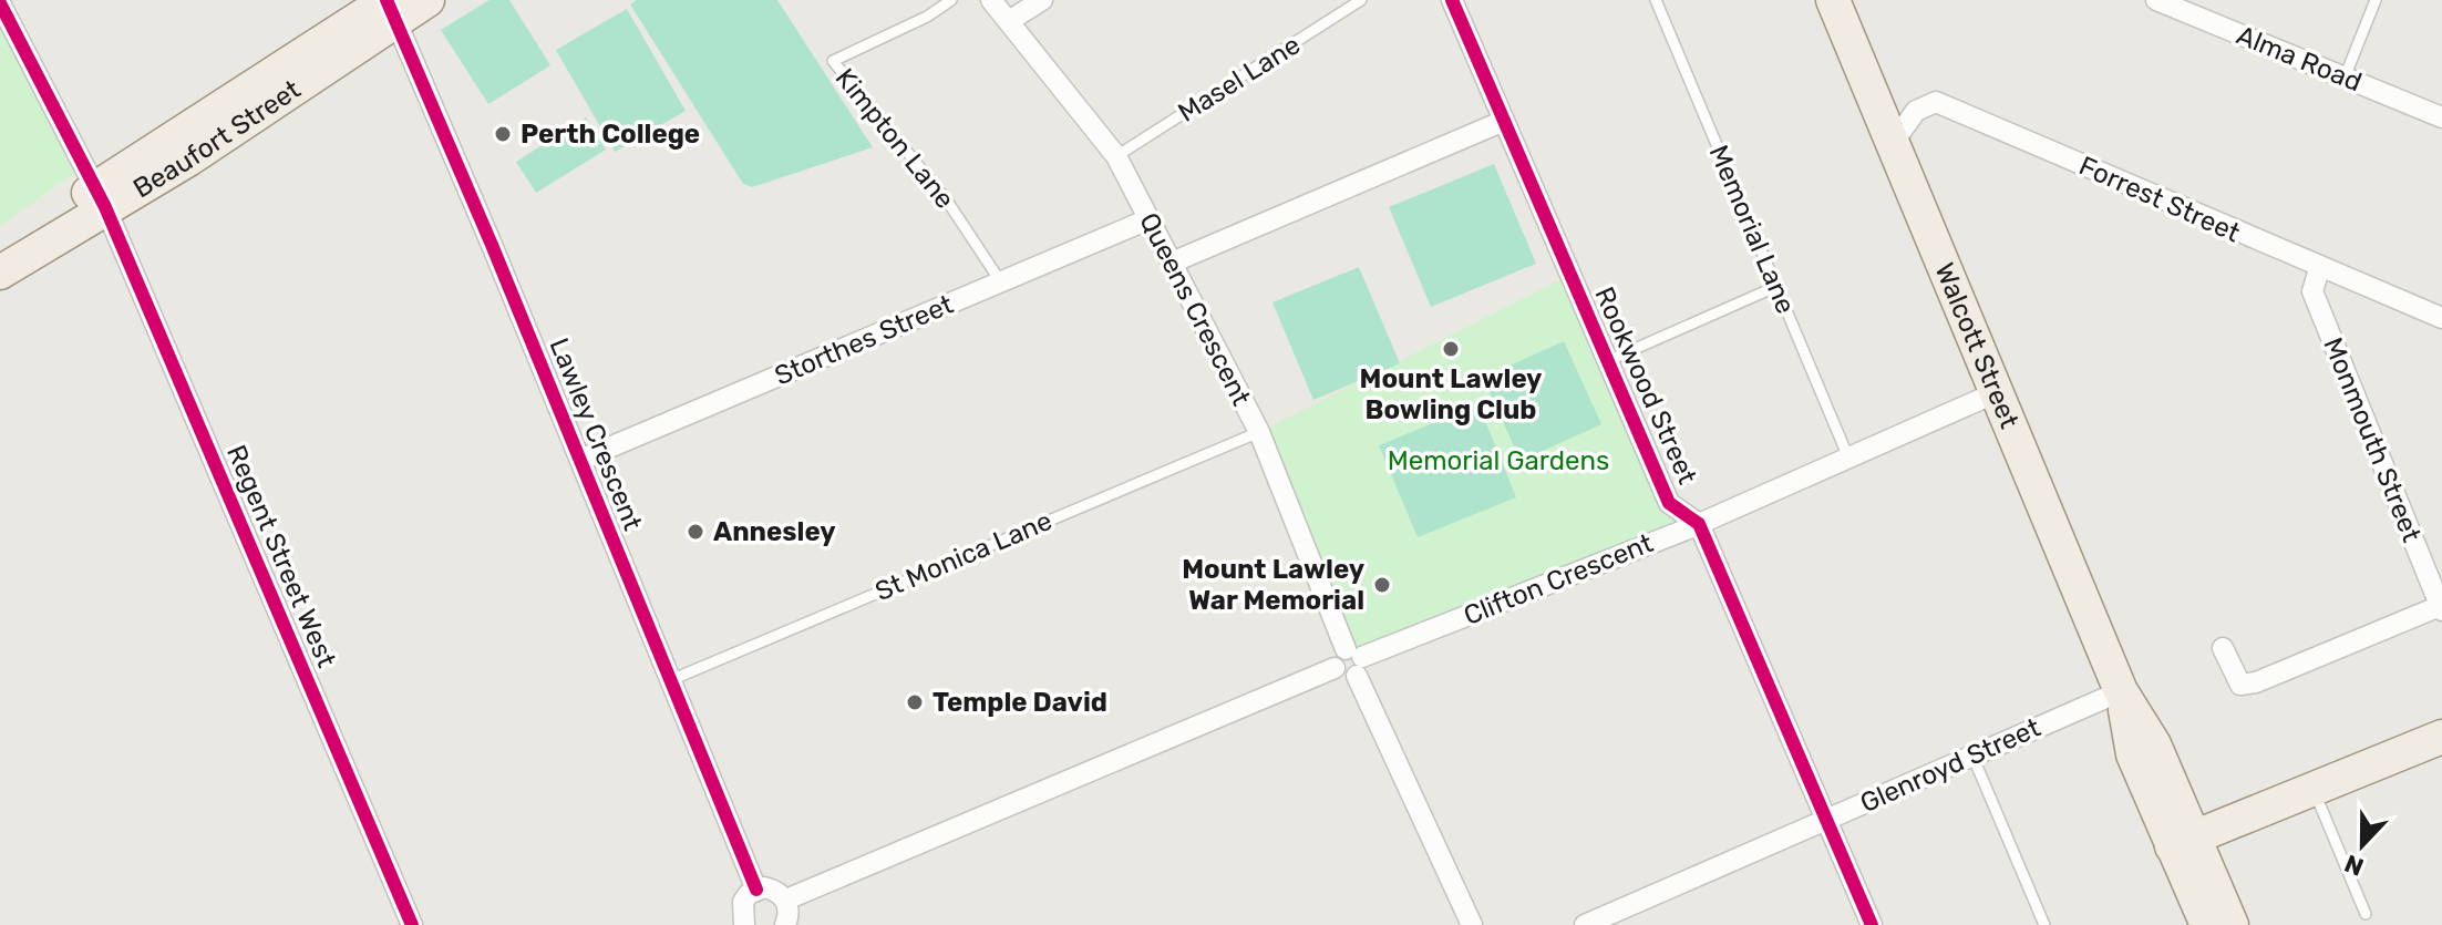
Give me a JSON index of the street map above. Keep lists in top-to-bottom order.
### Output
{
  "streets": {
    "main road": ["Beaufort Street", "Walcott Street"],
    "street": [
      "Alma Road",
      "Forrest Street",
      "Queens Crescent",
      "Storthes Street",
      "Rookwood Street",
      "Lawley Crescent",
      "Monmouth Street",
      "Regent Street West",
      "Clifton Crescent",
      "Glenroyd Street"
    ],
    "lane": [
      "Masel Lane",
      "Kimpton Lane",
      "Memorial Lane",
      "St Monica Lane"
    ]
  },
  "crossings": [
    ["Masel Lane", "Queens Crescent"],
    ["Beaufort Street", "Lawley Crescent"],
    ["Beaufort Street", "Regent Street West"],
    ["Kimpton Lane", "Storthes Street"],
    ["Forrest Street", "Walcott Street"],
    ["Forrest Street", "Monmouth Street"],
    ["Memorial Lane", "Clifton Crescent"],
    ["Queens Crescent", "Storthes Street"],
    ["Queens Crescent", "St Monica Lane"],
    ["Queens Crescent", "Clifton Crescent"],
    ["Storthes Street", "Lawley Crescent"],
    ["Walcott Street", "Clifton Crescent"],
    ["Walcott Street", "Glenroyd Street"],
    ["Rookwood Street", "Clifton Crescent"],
    ["Rookwood Street", "Glenroyd Street"],
    ["Lawley Crescent", "St Monica Lane"]
  ],
  "parks": ["Memorial Gardens"],
  "places": [
    "Perth College",
    "Mount Lawley Bowling Club",
    "Annesley",
    "Mount Lawley War Memorial",
    "Temple David"
  ],
  "north": "bottom"
}
